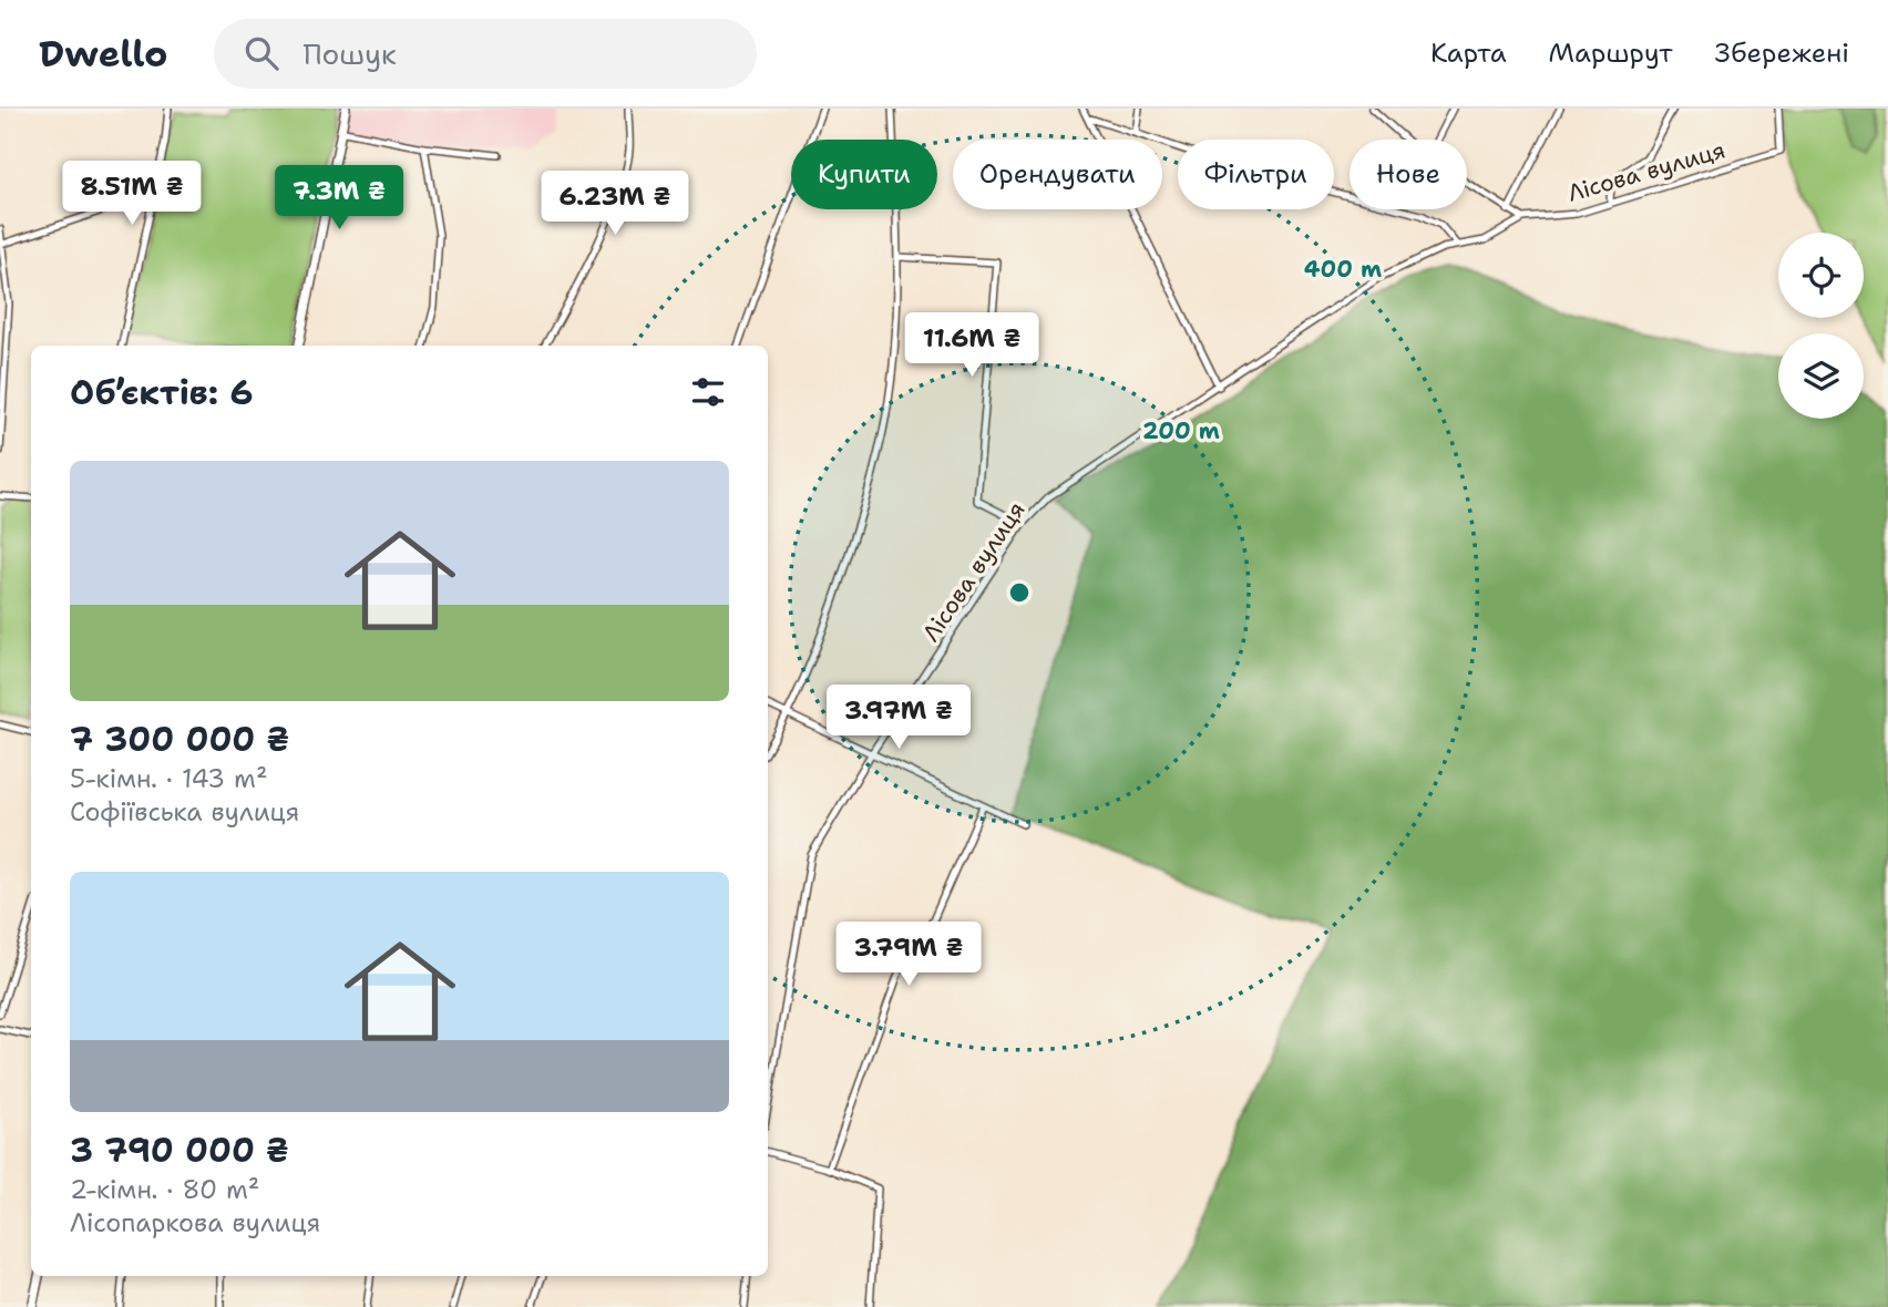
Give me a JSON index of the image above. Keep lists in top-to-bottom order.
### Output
{
  "streets": {
    "street": ["Лісова вулиця"]
  },
  "page": {
    "header": "Dwello",
    "search": "Пошук",
    "nav": ["Карта", "Маршрут", "Збережені"],
    "chip": [
      "Купити",
      "Орендувати",
      "Фільтри",
      "Нове"
    ],
    "price": [
      "8.51M ₴",
      "7.3M ₴",
      "6.23M ₴",
      "11.6M ₴",
      "3.97M ₴",
      "3.79M ₴"
    ],
    "heading": "Об’єктів: 6",
    "list": [
      {
        "name": "7 300 000 ₴",
        "note": "5-кімн. · 143 m² · Софіївська вулиця"
      },
      {
        "name": "3 790 000 ₴",
        "note": "2-кімн. · 80 m² · Лісопаркова вулиця"
      }
    ]
  },
  "rings": ["400 m", "200 m"]
}
